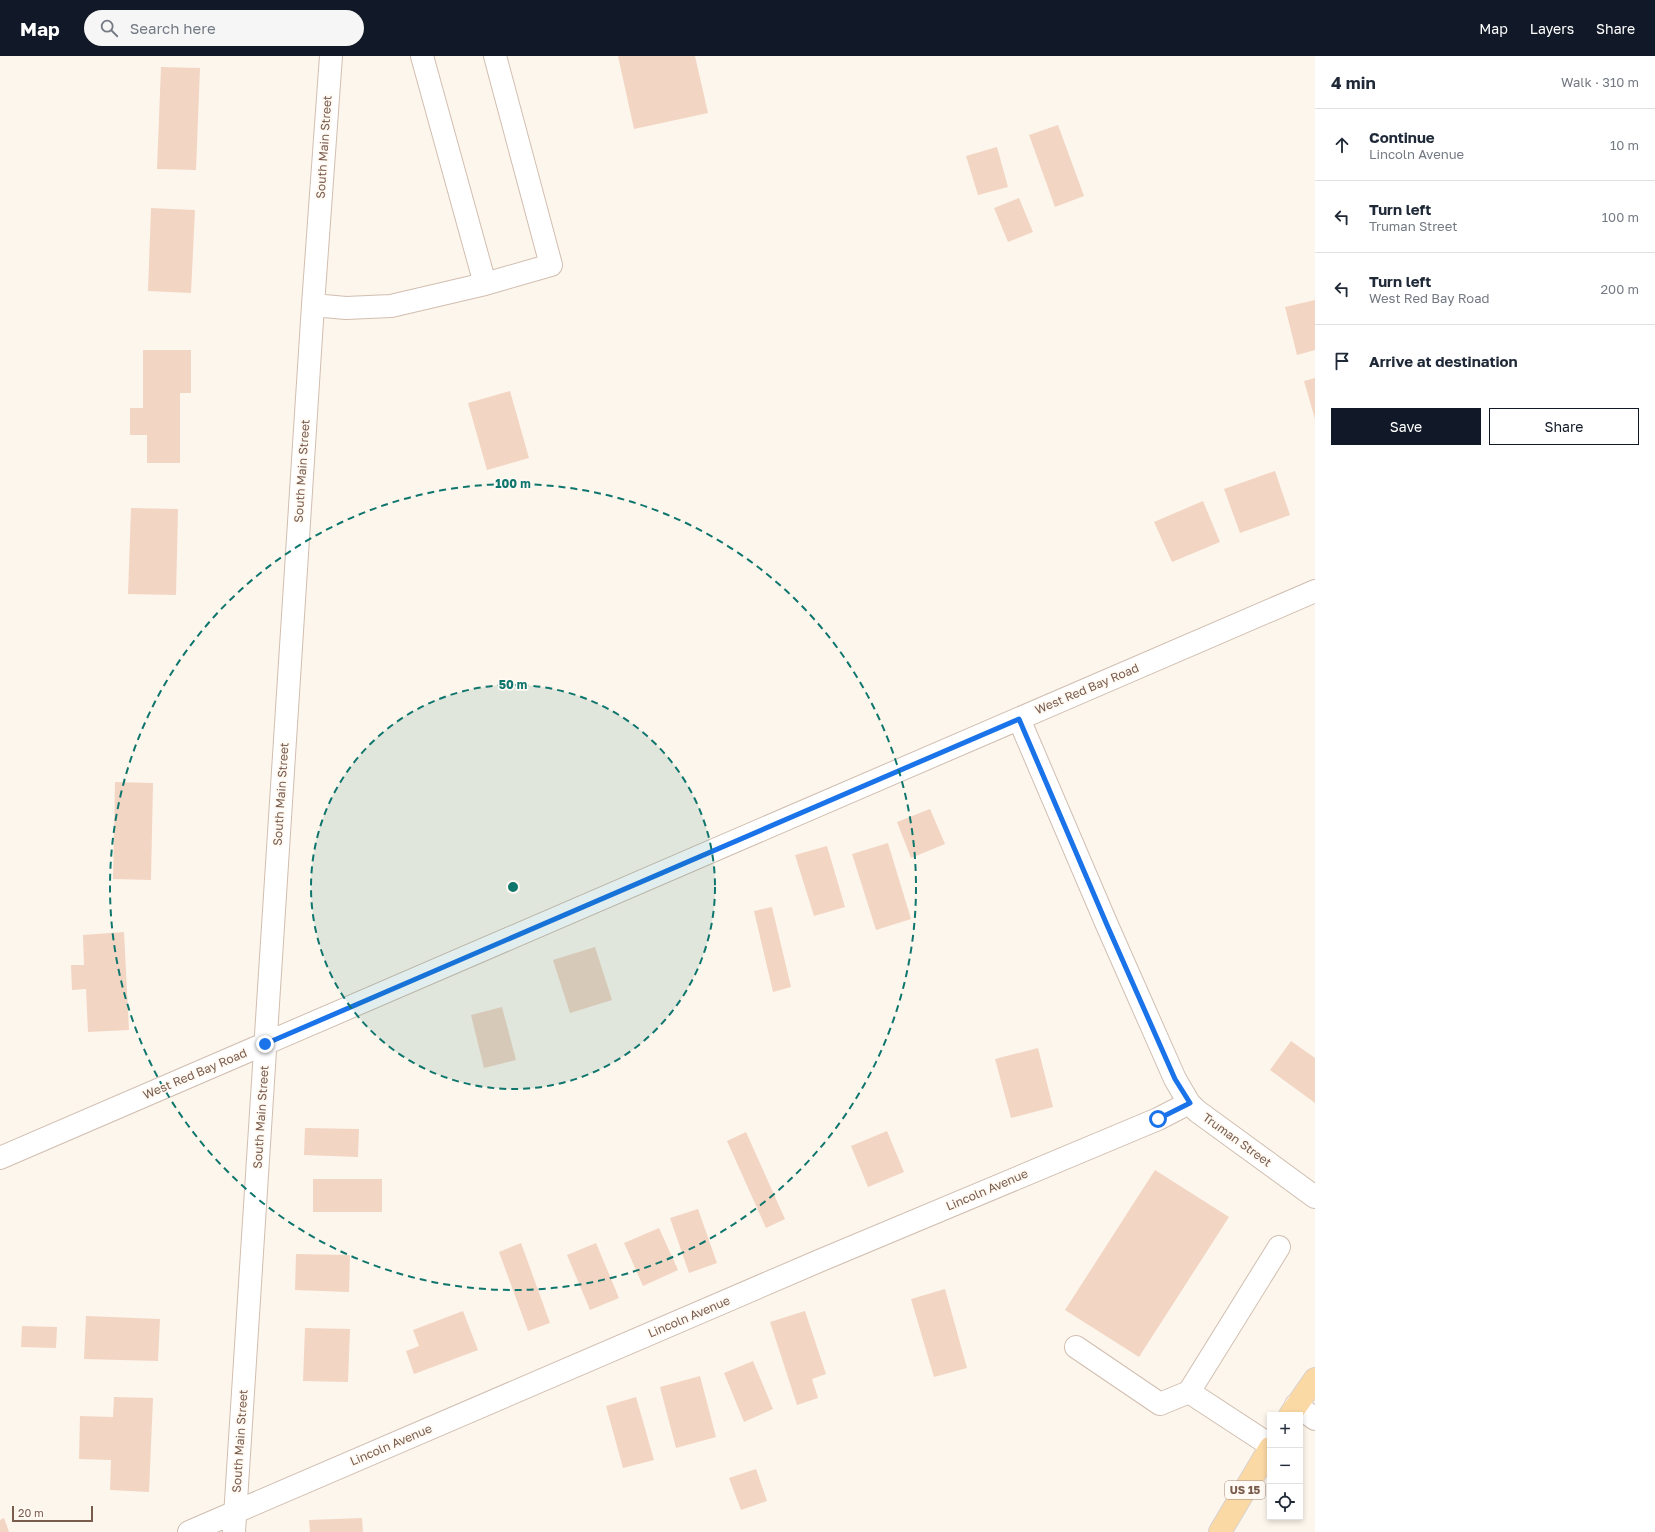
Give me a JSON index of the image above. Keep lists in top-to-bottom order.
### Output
{
  "streets": {
    "main road": ["US 15"],
    "street": [
      "South Main Street",
      "West Red Bay Road",
      "Truman Street",
      "Lincoln Avenue"
    ]
  },
  "crossings": [
    ["South Main Street", "West Red Bay Road"],
    ["South Main Street", "Lincoln Avenue"],
    ["West Red Bay Road", "Truman Street"],
    ["Truman Street", "Lincoln Avenue"]
  ],
  "scale_bar": "20 m",
  "page": {
    "header": "Map",
    "search": "Search here",
    "nav": ["Map", "Layers", "Share"],
    "heading": ["4 min", "Walk · 310 m"],
    "list": [
      ["Continue", "Lincoln Avenue", "10 m"],
      ["Turn left", "Truman Street", "100 m"],
      ["Turn left", "West Red Bay Road", "200 m"],
      "Arrive at destination"
    ],
    "buttons": ["Save", "Share"],
    "map_buttons": ["+", "−"],
    "scale": "20 m"
  },
  "rings": ["100 m", "50 m"]
}
